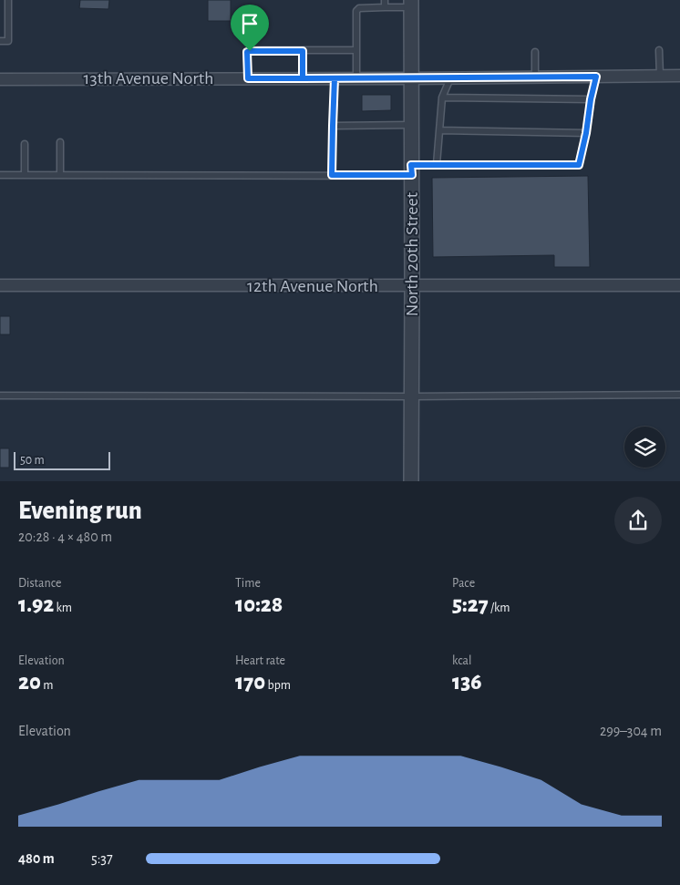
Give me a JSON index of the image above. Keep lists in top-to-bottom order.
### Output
{
  "streets": {
    "street": ["13th Avenue North", "North 20th Street", "12th Avenue North"]
  },
  "crossings": [
    ["13th Avenue North", "North 20th Street"],
    ["North 20th Street", "12th Avenue North"]
  ],
  "scale_bar": "50 m",
  "page": {
    "scale": "50 m",
    "heading": ["Evening run", "20:28 · 4 × 480 m"],
    "stats": [
      ["Distance", "1.92 km"],
      ["Time", "10:28"],
      ["Pace", "5:27 /km"],
      ["Elevation", "20 m"],
      ["Heart rate", "170 bpm"],
      ["kcal", "136"]
    ],
    "chart": ["Elevation", "299–304 m"],
    "list": [
      {
        "name": "480 m",
        "note": "5:37"
      }
    ]
  }
}
